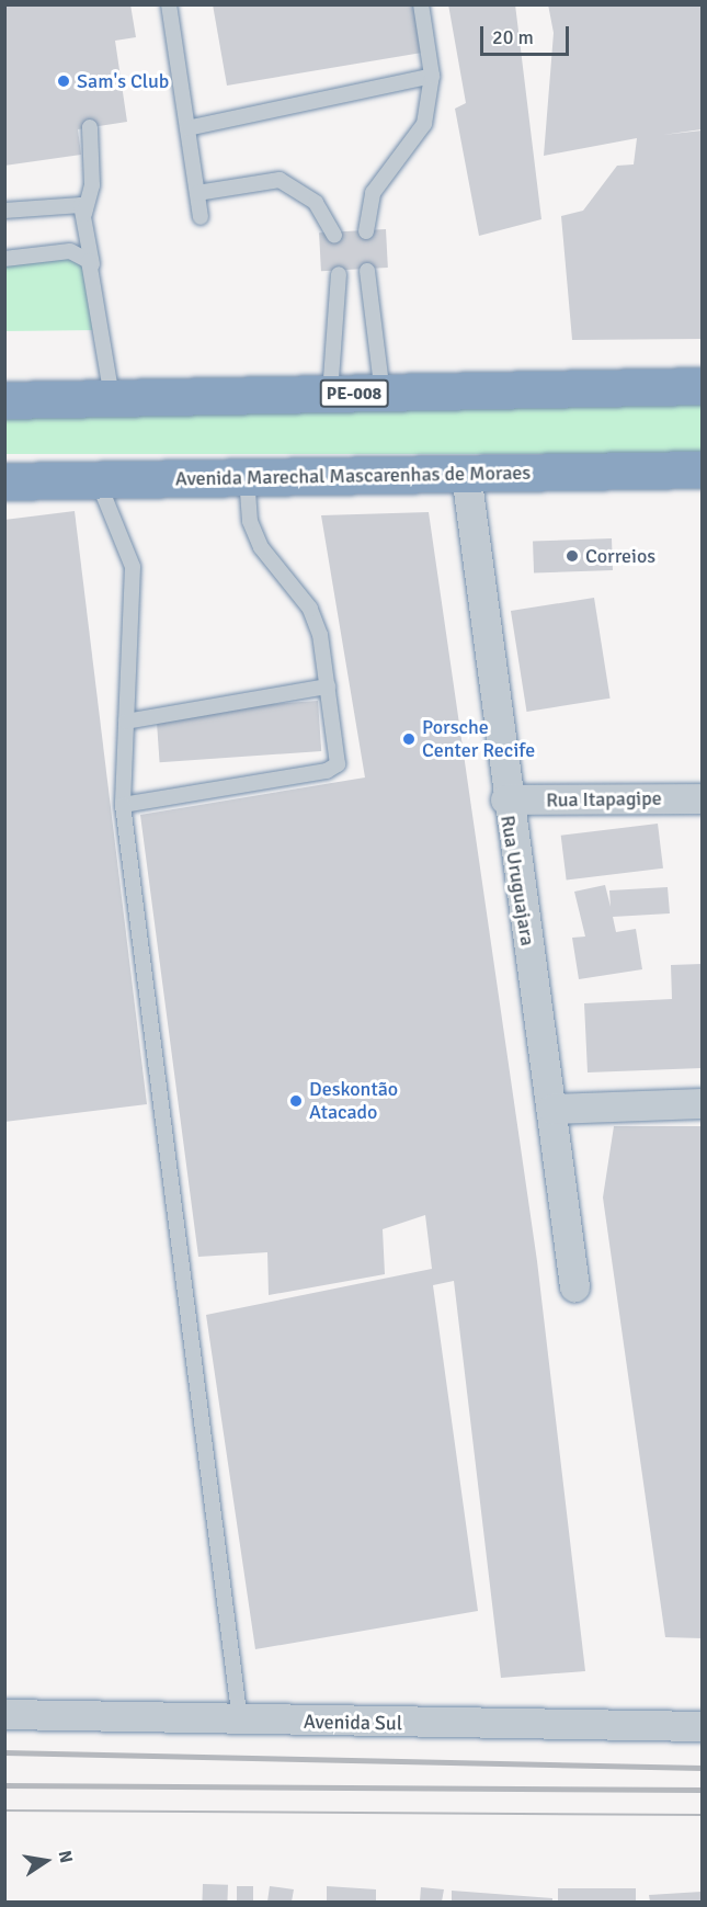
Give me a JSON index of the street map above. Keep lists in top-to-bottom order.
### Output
{
  "streets": {
    "highway": ["PE-008", "Avenida Marechal Mascarenhas de Moraes"],
    "street": ["Rua Itapagipe", "Rua Uruguajara", "Avenida Sul"]
  },
  "crossings": [
    ["Avenida Marechal Mascarenhas de Moraes", "Rua Uruguajara"],
    ["Rua Itapagipe", "Rua Uruguajara"]
  ],
  "places": [
    "Sam's Club",
    "Correios",
    "Porsche Center Recife",
    "Deskontão Atacado"
  ],
  "scale_bar": "20 m",
  "north": "right"
}
